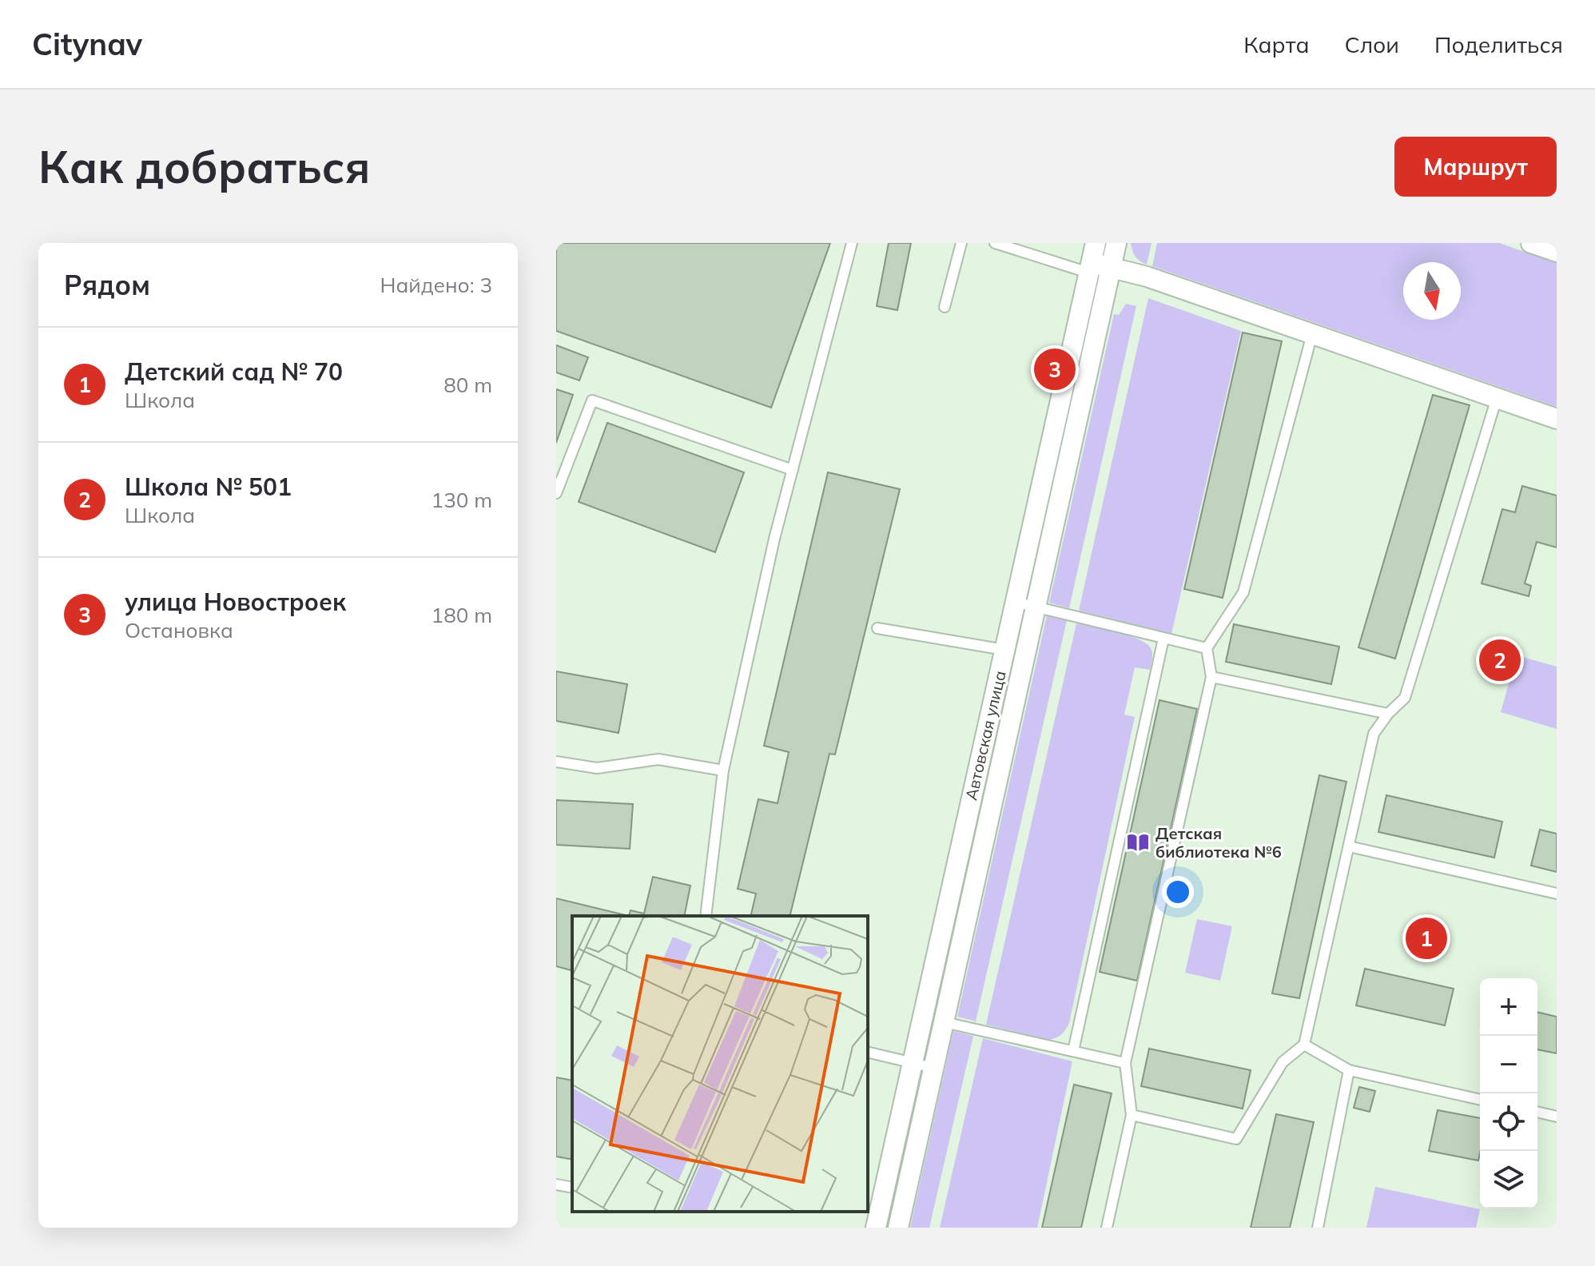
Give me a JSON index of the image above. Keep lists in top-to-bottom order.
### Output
{
  "streets": {
    "street": ["Автовская улица"]
  },
  "places": {
    "library": ["Детская библиотека №6"]
  },
  "north": "bottom",
  "page": {
    "header": "Citynav",
    "nav": ["Карта", "Слои", "Поделиться"],
    "buttons": "Маршрут",
    "title": "Как добраться",
    "heading": ["Рядом", "Найдено: 3"],
    "list": [
      {
        "mark": "1",
        "name": "Детский сад № 70",
        "note": "Школа",
        "value": "80 m"
      },
      {
        "mark": "2",
        "name": "Школа № 501",
        "note": "Школа",
        "value": "130 m"
      },
      {
        "mark": "3",
        "name": "улица Новостроек",
        "note": "Остановка",
        "value": "180 m"
      }
    ],
    "pins": ["3", "2", "1"],
    "map_buttons": ["+", "−"]
  }
}
